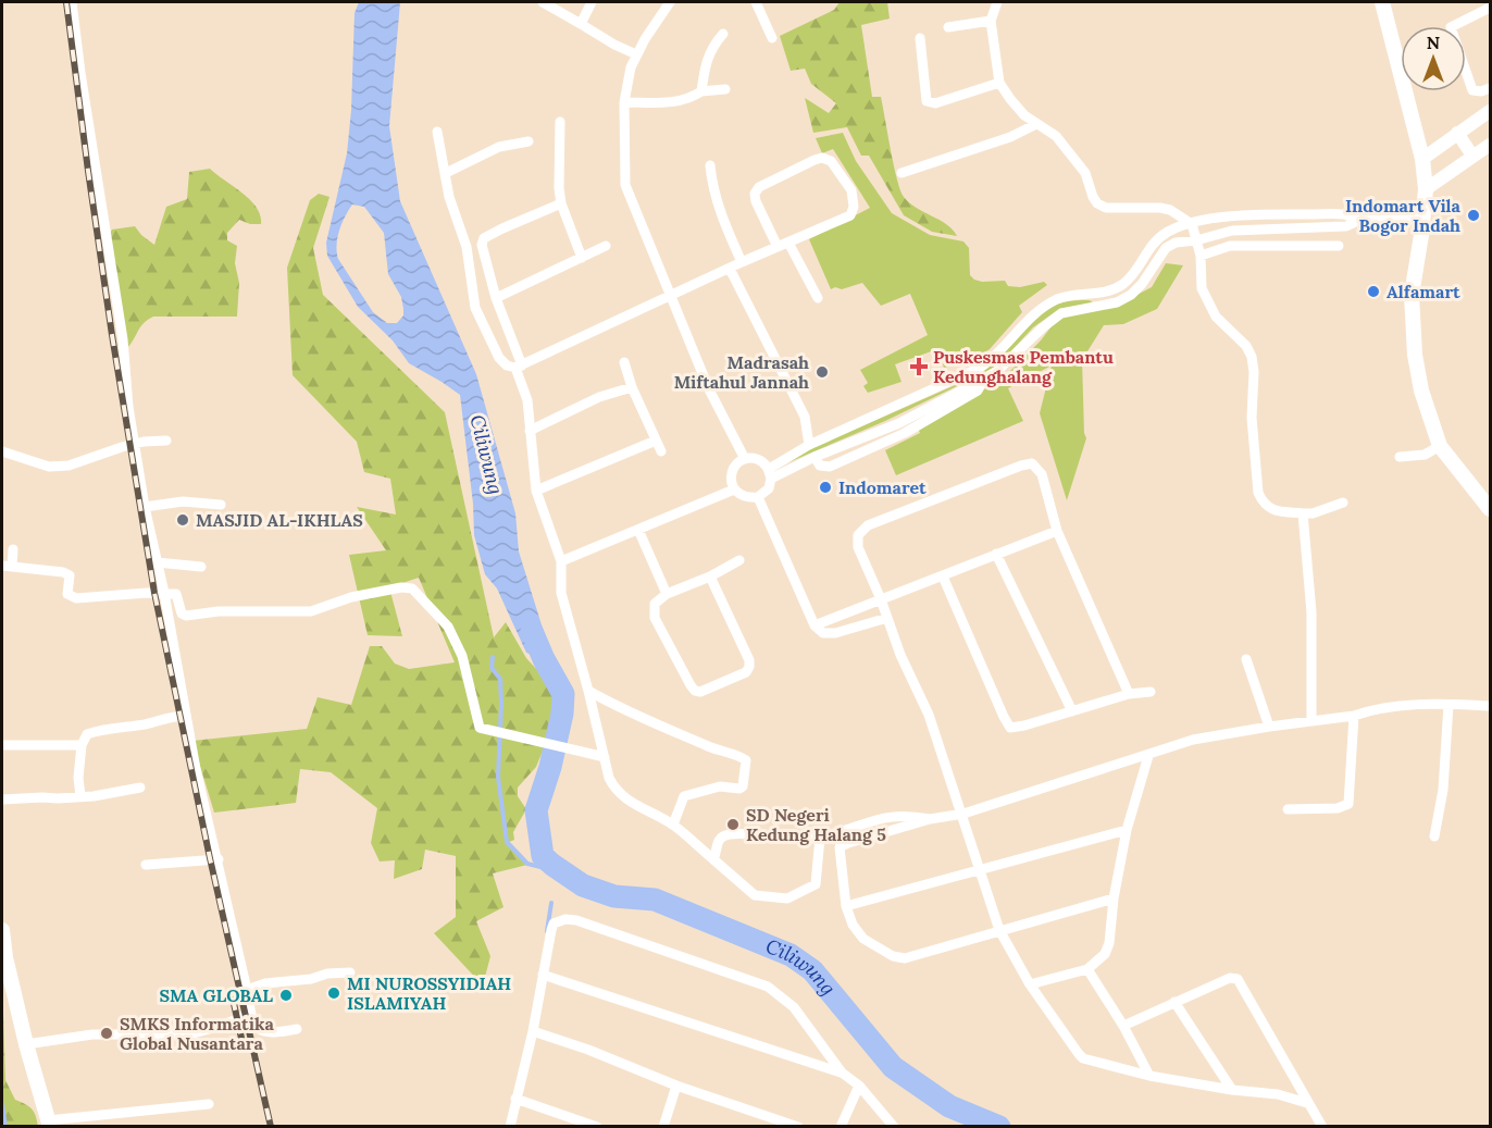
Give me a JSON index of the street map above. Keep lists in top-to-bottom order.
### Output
{
  "water": ["Ciliwung"],
  "places": {
    "other": [
      "Indomart Vila Bogor Indah",
      "Alfamart",
      "Madrasah Miftahul Jannah",
      "Indomaret",
      "MASJID AL-IKHLAS",
      "SD Negeri Kedung Halang 5",
      "MI NUROSSYIDIAH ISLAMIYAH",
      "SMA GLOBAL",
      "SMKS Informatika Global Nusantara"
    ],
    "health": ["Puskesmas Pembantu Kedunghalang"]
  },
  "north": "top"
}
